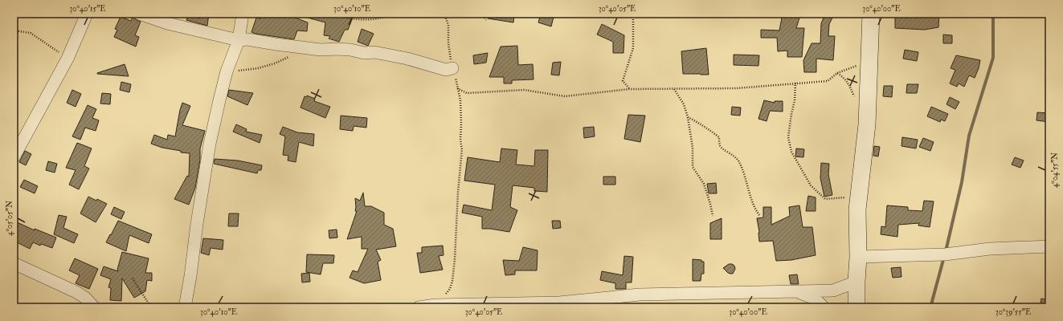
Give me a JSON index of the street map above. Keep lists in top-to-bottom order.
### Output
{
  "coordinates": [
    "30°40'15\"E",
    "30°40'10\"E",
    "30°40'05\"E",
    "30°40'00\"E",
    "4°04'55\"N",
    "4°05'05\"N",
    "30°39'55\"E"
  ]
}
